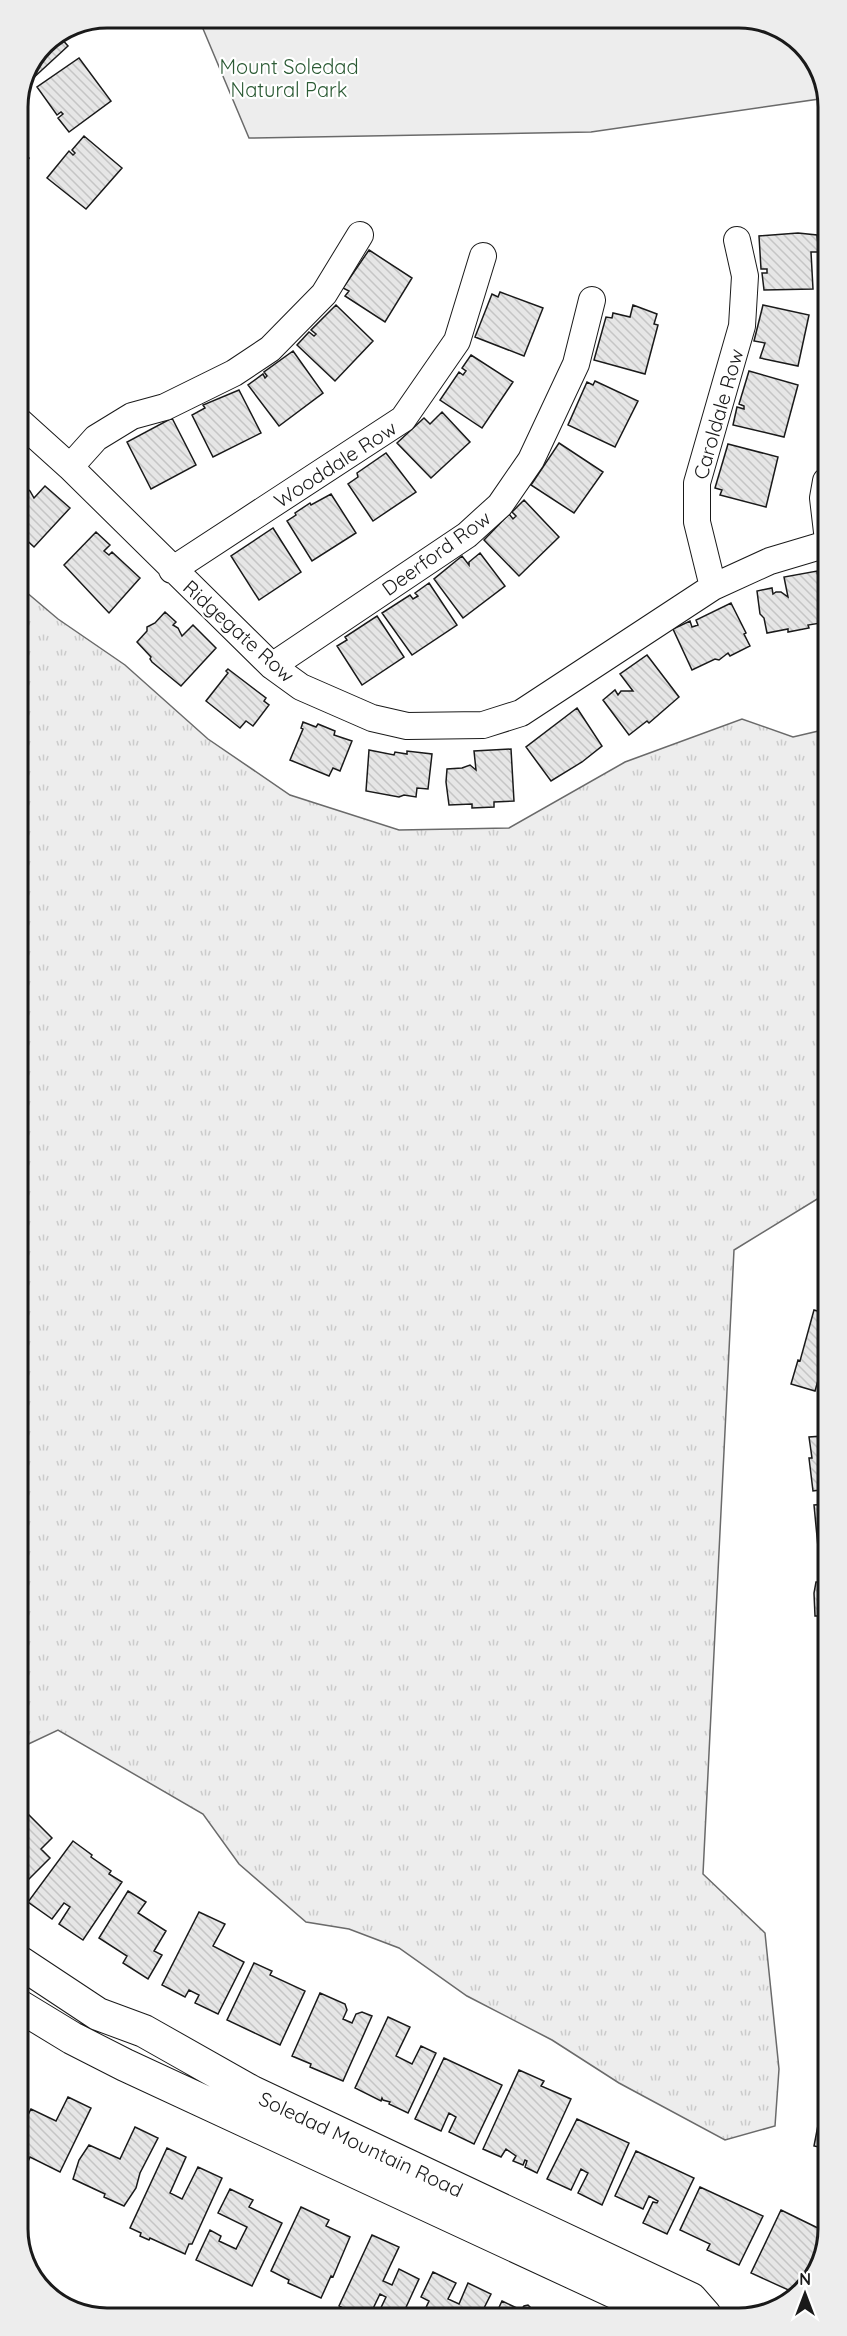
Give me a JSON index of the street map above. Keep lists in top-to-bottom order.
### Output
{
  "streets": {
    "main road": ["Soledad Mountain Road"],
    "street": [
      "Caroldale Row",
      "Wooddale Row",
      "Deerford Row",
      "Ridgegate Row"
    ]
  },
  "crossings": [
    ["Caroldale Row", "Ridgegate Row"],
    ["Wooddale Row", "Ridgegate Row"],
    ["Deerford Row", "Ridgegate Row"]
  ],
  "parks": ["Mount Soledad Natural Park"],
  "north": "top"
}
